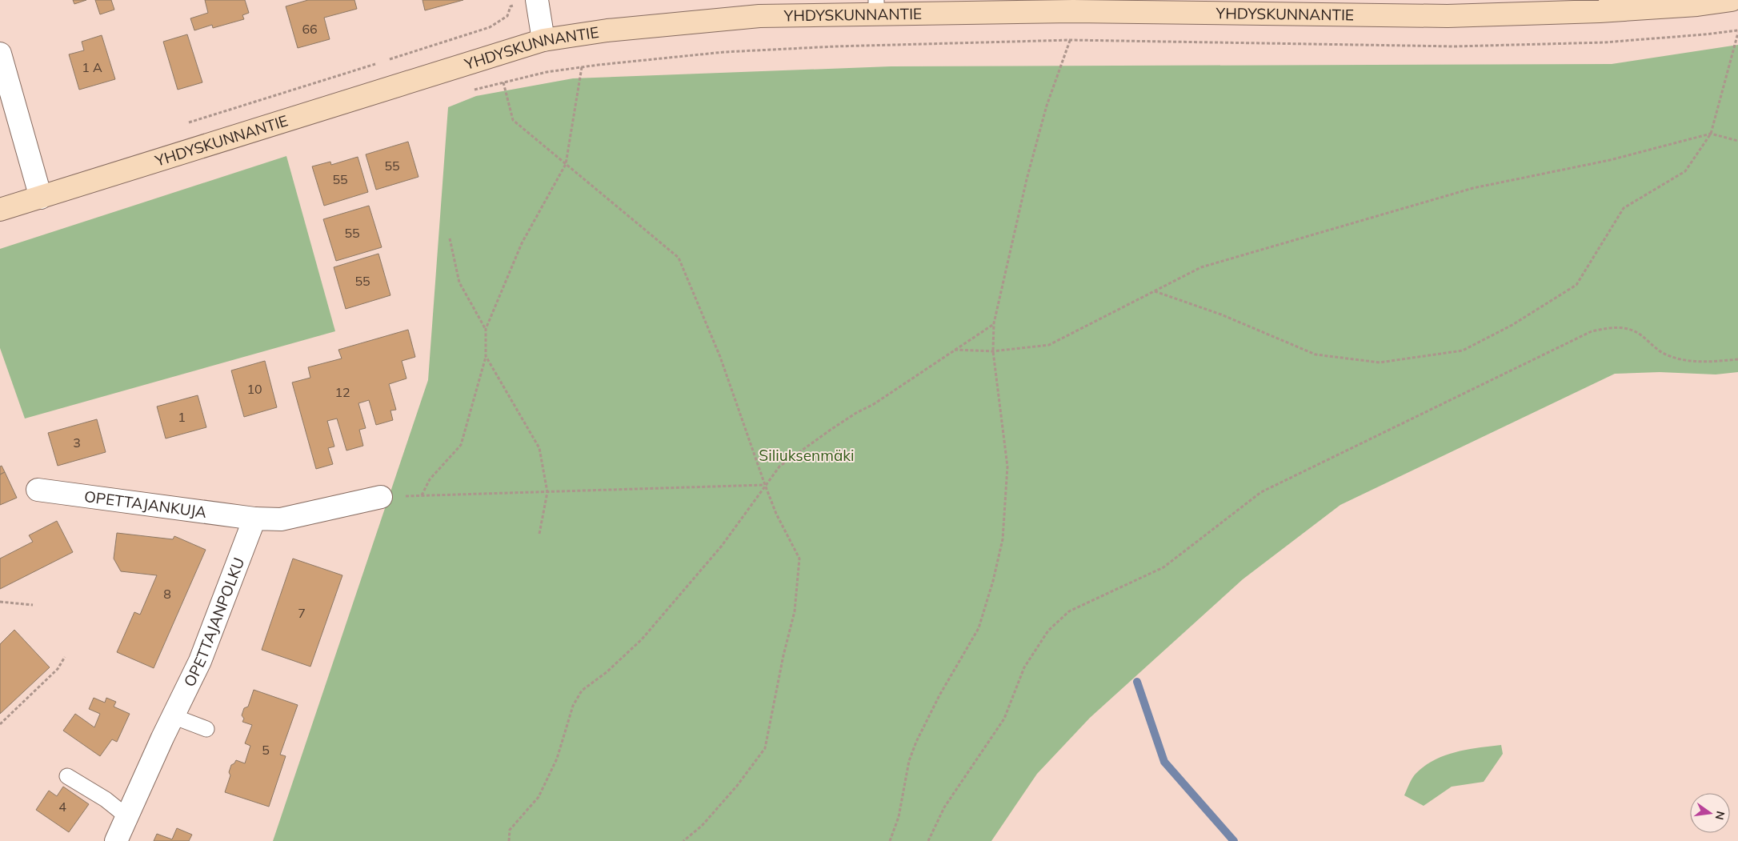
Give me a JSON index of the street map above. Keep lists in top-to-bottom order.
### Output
{
  "streets": {
    "main road": ["YHDYSKUNNANTIE"],
    "street": ["OPETTAJANKUJA", "OPETTAJANPOLKU"]
  },
  "crossings": [
    ["OPETTAJANKUJA", "OPETTAJANPOLKU"]
  ],
  "parks": ["Siliuksenmäki"],
  "house_numbers": [
    "66",
    "1 A",
    "55",
    "55",
    "55",
    "55",
    "10",
    "12",
    "1",
    "3",
    "8",
    "7",
    "5",
    "4"
  ],
  "north": "right"
}
